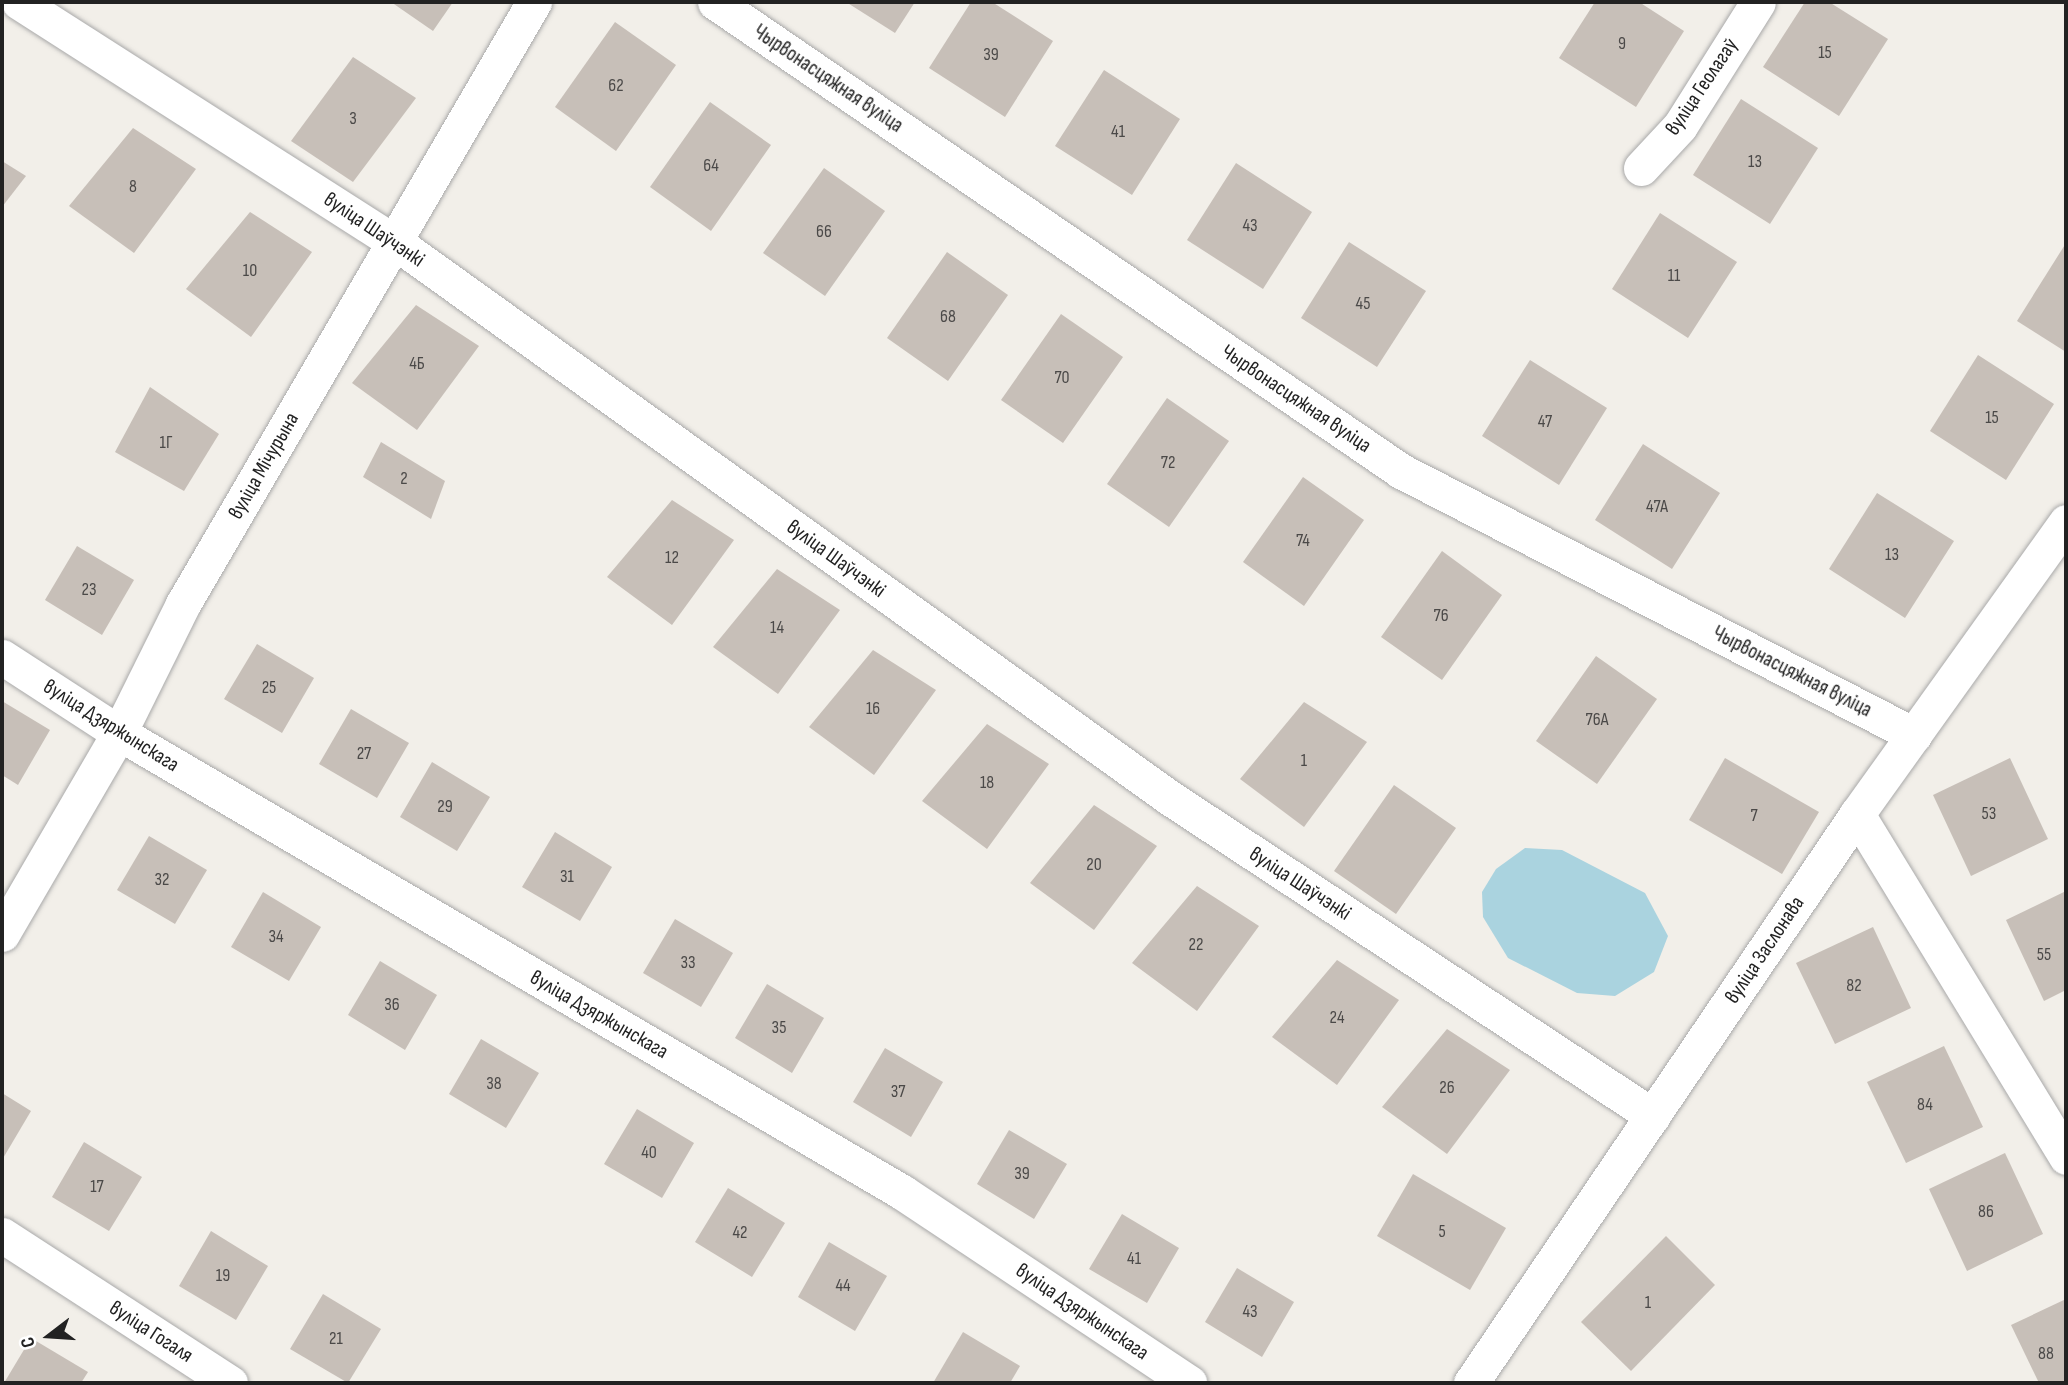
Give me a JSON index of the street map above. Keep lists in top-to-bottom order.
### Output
{
  "streets": {
    "street": [
      "Чырвонасцяжная вуліца",
      "вуліца Геолагаў",
      "вуліца Шаўчэнкі",
      "вуліца Мічурына",
      "вуліца Дзяржынскага",
      "вуліца Заслонава",
      "вуліца Гогаля"
    ]
  },
  "crossings": [
    ["Чырвонасцяжная вуліца", "вуліца Заслонава"],
    ["вуліца Шаўчэнкі", "вуліца Мічурына"],
    ["вуліца Шаўчэнкі", "вуліца Заслонава"],
    ["вуліца Мічурына", "вуліца Дзяржынскага"]
  ],
  "house_numbers": [
    "9",
    "15",
    "39",
    "62",
    "3",
    "41",
    "13",
    "64",
    "8",
    "43",
    "66",
    "10",
    "11",
    "45",
    "68",
    "4Б",
    "70",
    "15",
    "47",
    "1Г",
    "72",
    "2",
    "47А",
    "74",
    "13",
    "12",
    "23",
    "76",
    "14",
    "25",
    "16",
    "76А",
    "27",
    "1",
    "18",
    "29",
    "53",
    "7",
    "20",
    "31",
    "32",
    "34",
    "22",
    "55",
    "33",
    "82",
    "36",
    "24",
    "35",
    "38",
    "26",
    "37",
    "84",
    "40",
    "39",
    "17",
    "86",
    "5",
    "42",
    "41",
    "19",
    "44",
    "1",
    "43",
    "21",
    "88"
  ],
  "north": "left"
}
